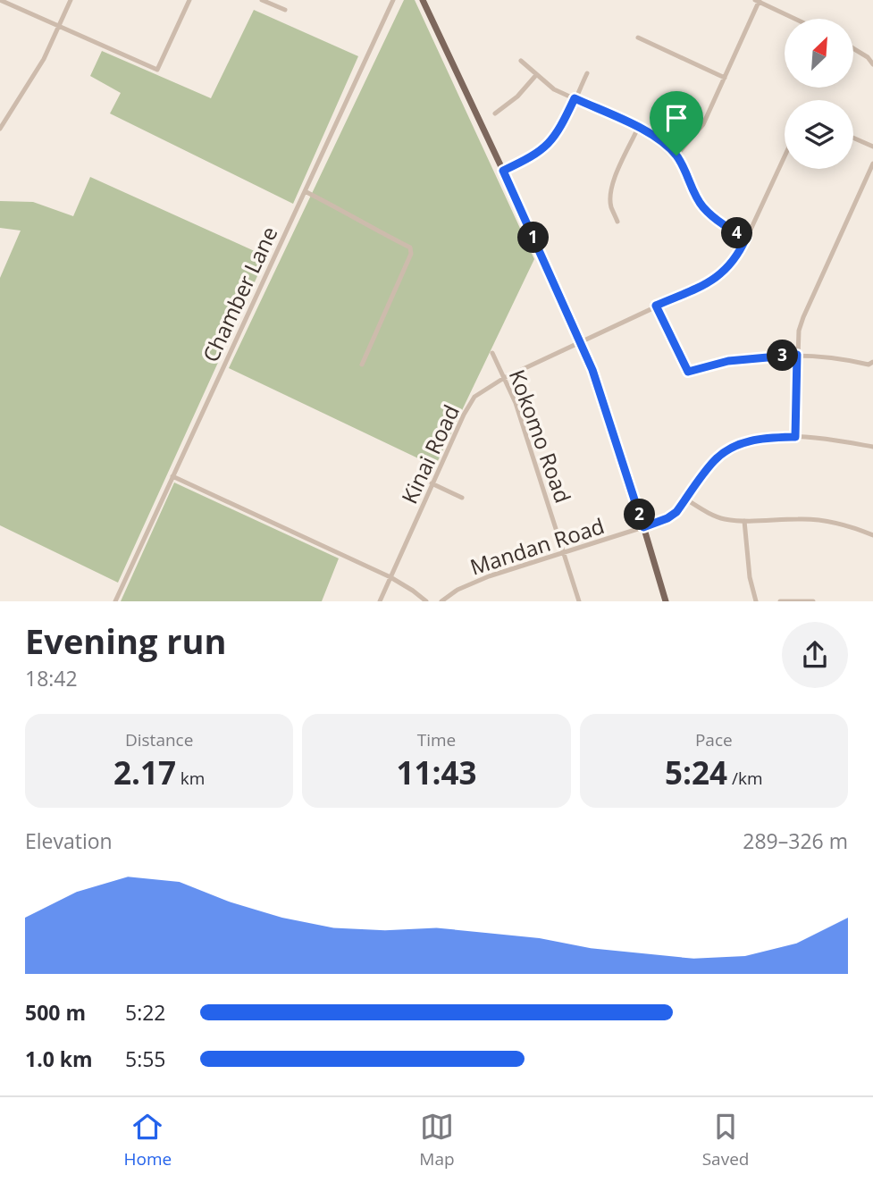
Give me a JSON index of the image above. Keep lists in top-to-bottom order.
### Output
{
  "streets": {
    "street": [
      "Chamber Lane",
      "Kokomo Road",
      "Kinai Road",
      "Mandan Road"
    ]
  },
  "crossings": [
    ["Kokomo Road", "Kinai Road"],
    ["Kokomo Road", "Mandan Road"]
  ],
  "north": "top right",
  "page": {
    "pins": [
      "4",
      "1",
      "3",
      "2"
    ],
    "heading": ["Evening run", "18:42"],
    "stats": [
      ["Distance", "2.17 km"],
      ["Time", "11:43"],
      ["Pace", "5:24 /km"]
    ],
    "chart": ["Elevation", "289–326 m"],
    "list": [
      {
        "name": "500 m",
        "note": "5:22"
      },
      {
        "name": "1.0 km",
        "note": "5:55"
      }
    ],
    "tabs": ["Home", "Map", "Saved"]
  }
}
